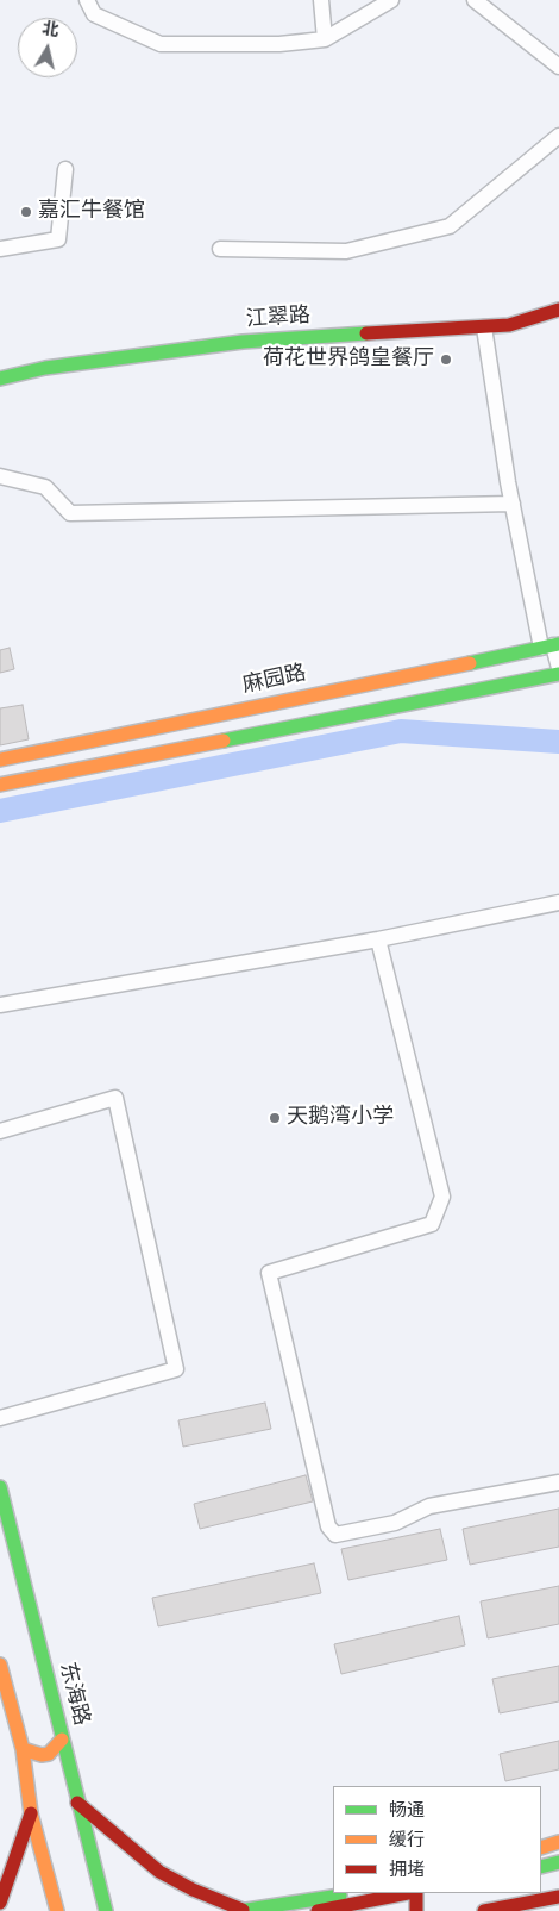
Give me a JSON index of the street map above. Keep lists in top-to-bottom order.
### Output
{
  "streets": {
    "main road": ["江翠路", "麻园路", "东海路"]
  },
  "places": ["嘉汇牛餐馆", "荷花世界鸽皇餐厅", "天鹅湾小学"],
  "legend": ["畅通", "缓行", "拥堵"],
  "north": "top"
}
